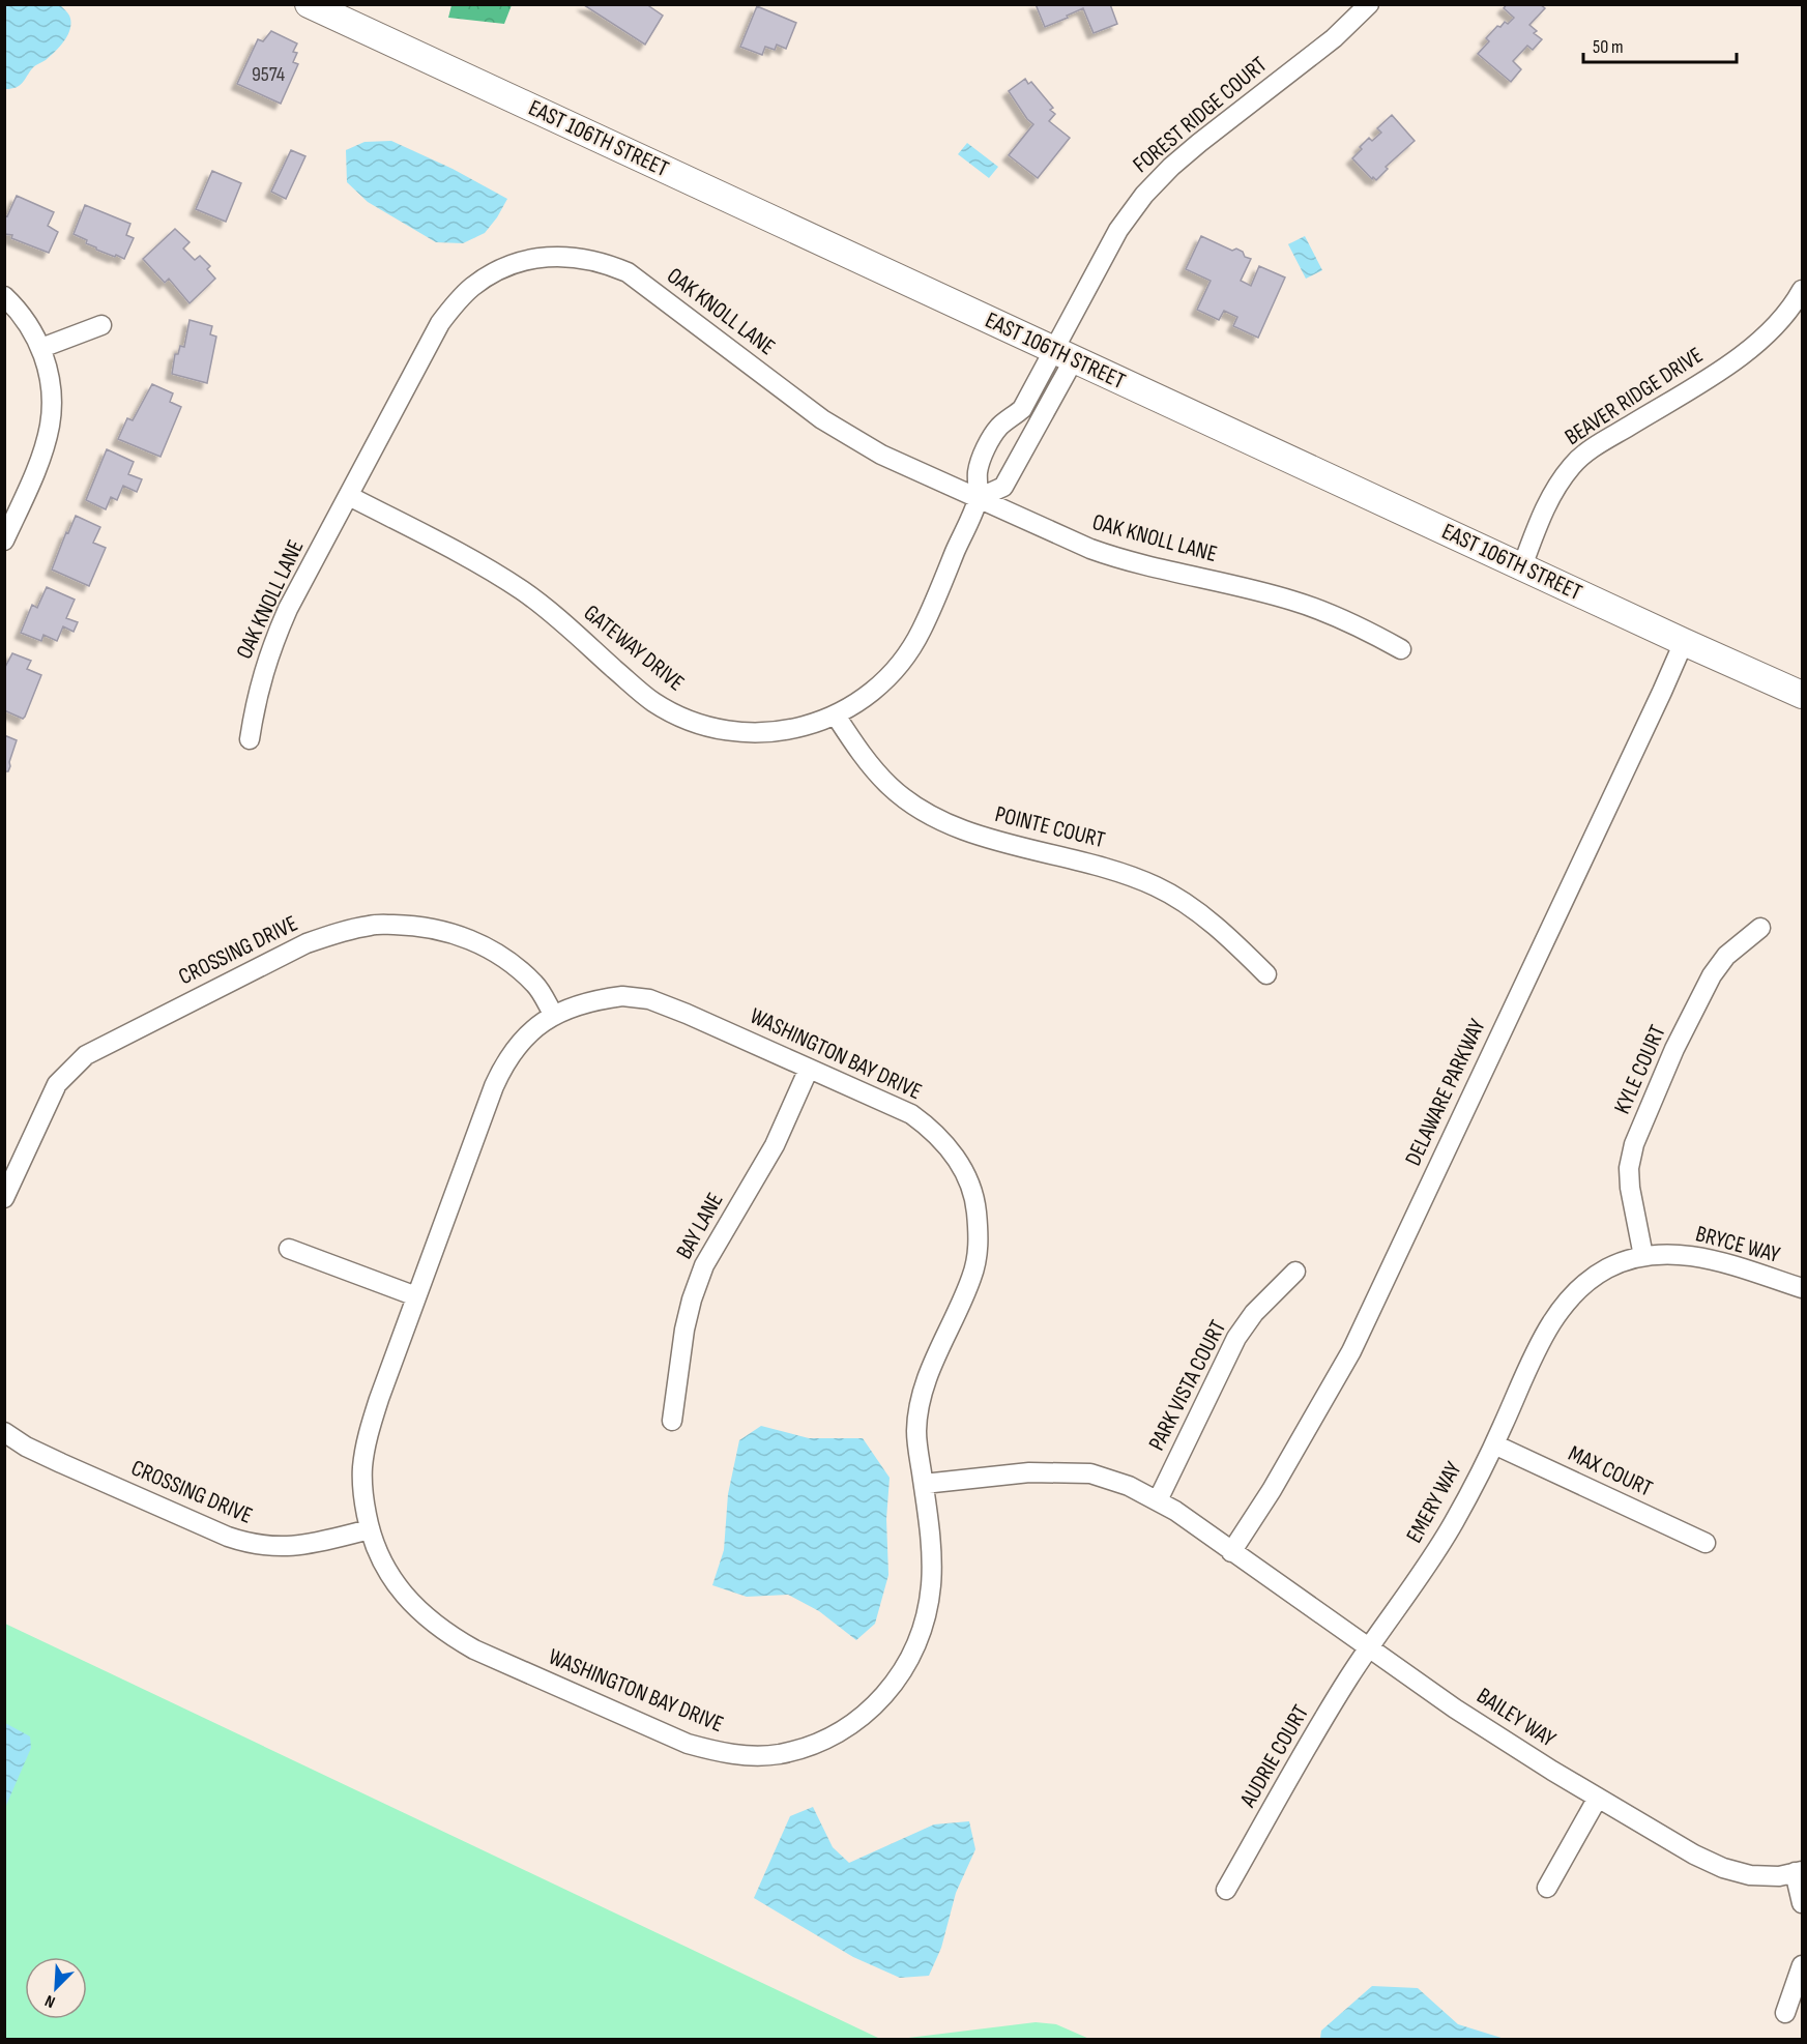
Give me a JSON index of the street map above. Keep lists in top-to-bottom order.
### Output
{
  "streets": {
    "main road": ["EAST 106TH STREET"],
    "street": [
      "FOREST RIDGE COURT",
      "OAK KNOLL LANE",
      "BEAVER RIDGE DRIVE",
      "GATEWAY DRIVE",
      "POINTE COURT",
      "CROSSING DRIVE",
      "WASHINGTON BAY DRIVE",
      "KYLE COURT",
      "DELAWARE PARKWAY",
      "BAY LANE",
      "BRYCE WAY",
      "PARK VISTA COURT",
      "MAX COURT",
      "EMERY WAY",
      "BAILEY WAY",
      "AUDRIE COURT"
    ]
  },
  "crossings": [
    ["FOREST RIDGE COURT", "EAST 106TH STREET"],
    ["FOREST RIDGE COURT", "GATEWAY DRIVE"],
    ["EAST 106TH STREET", "BEAVER RIDGE DRIVE"],
    ["EAST 106TH STREET", "GATEWAY DRIVE"],
    ["EAST 106TH STREET", "DELAWARE PARKWAY"],
    ["OAK KNOLL LANE", "GATEWAY DRIVE"],
    ["GATEWAY DRIVE", "POINTE COURT"],
    ["CROSSING DRIVE", "WASHINGTON BAY DRIVE"],
    ["WASHINGTON BAY DRIVE", "BAY LANE"],
    ["WASHINGTON BAY DRIVE", "BAILEY WAY"],
    ["KYLE COURT", "BRYCE WAY"],
    ["DELAWARE PARKWAY", "BAILEY WAY"],
    ["BRYCE WAY", "EMERY WAY"],
    ["PARK VISTA COURT", "BAILEY WAY"],
    ["MAX COURT", "EMERY WAY"],
    ["EMERY WAY", "BAILEY WAY"],
    ["EMERY WAY", "AUDRIE COURT"],
    ["BAILEY WAY", "AUDRIE COURT"]
  ],
  "house_numbers": ["9574"],
  "scale_bar": "50 m",
  "north": "bottom left"
}
